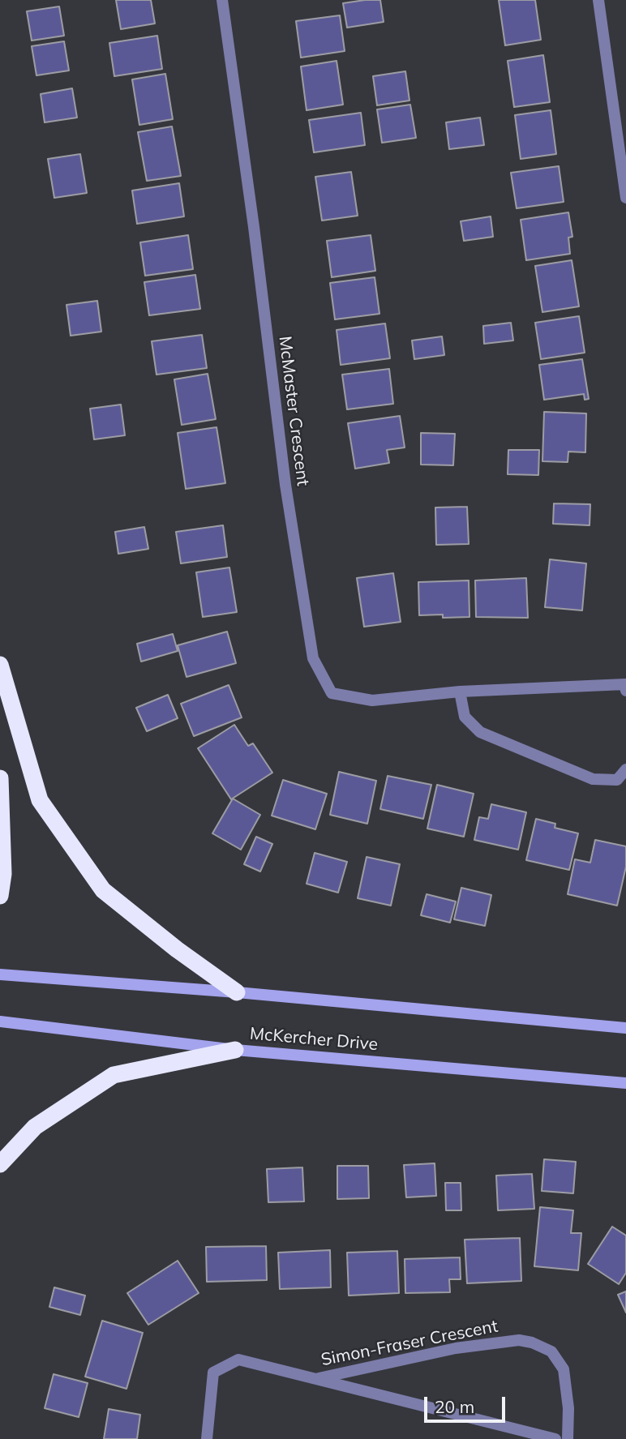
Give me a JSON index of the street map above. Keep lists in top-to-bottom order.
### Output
{
  "streets": {
    "main road": ["McKercher Drive"],
    "street": ["McMaster Crescent", "Simon-Fraser Crescent"]
  },
  "scale_bar": "20 m"
}
